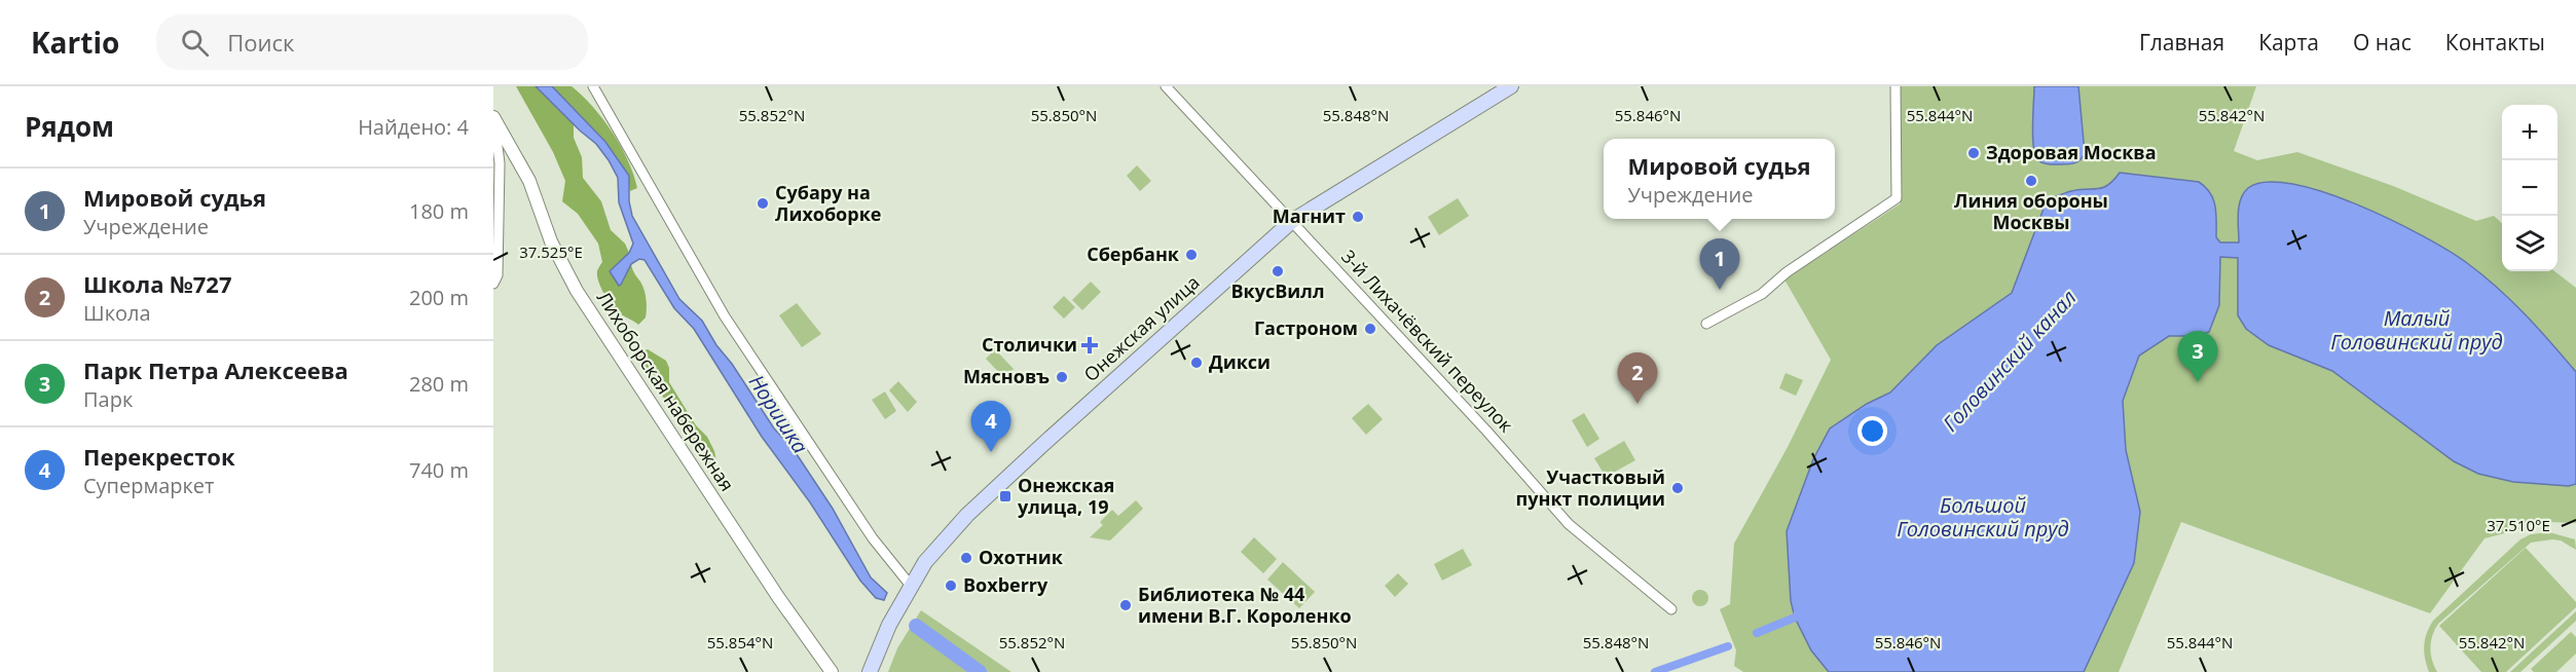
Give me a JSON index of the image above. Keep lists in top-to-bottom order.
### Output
{
  "streets": {
    "main road": ["Онежская улица"],
    "street": ["3-й Лихачёвский переулок", "Лихоборская набережная"]
  },
  "crossings": [
    ["Онежская улица", "3-й Лихачёвский переулок"]
  ],
  "water": [
    "Малый Головинский пруд",
    "Головинский канал",
    "Норишка",
    "Большой Головинский пруд"
  ],
  "places": {
    "other": [
      "Здоровая Москва",
      "Линия обороны Москвы",
      "Субару на Лихоборке",
      "Магнит",
      "Сбербанк",
      "ВкусВилл",
      "Гастроном",
      "Дикси",
      "Мясновъ",
      "Участковый пункт полиции",
      "Охотник",
      "Boxberry",
      "Библиотека № 44 имени В.Г. Короленко"
    ],
    "health": ["Столички"],
    "transit": ["Онежская улица, 19"]
  },
  "page": {
    "header": "Kartio",
    "search": "Поиск",
    "nav": [
      "Главная",
      "Карта",
      "О нас",
      "Контакты"
    ],
    "heading": ["Рядом", "Найдено: 4"],
    "map_buttons": ["+", "−"],
    "popup": ["Мировой судья", "Учреждение"],
    "list": [
      {
        "mark": "1",
        "name": "Мировой судья",
        "note": "Учреждение",
        "value": "180 m"
      },
      {
        "mark": "2",
        "name": "Школа №727",
        "note": "Школа",
        "value": "200 m"
      },
      {
        "mark": "3",
        "name": "Парк Петра Алексеева",
        "note": "Парк",
        "value": "280 m"
      },
      {
        "mark": "4",
        "name": "Перекресток",
        "note": "Супермаркет",
        "value": "740 m"
      }
    ],
    "pins": [
      "1",
      "3",
      "2",
      "4"
    ]
  },
  "coordinates": [
    "55.852°N",
    "55.850°N",
    "55.848°N",
    "55.846°N",
    "55.844°N",
    "55.842°N",
    "37.525°E",
    "37.510°E",
    "55.854°N"
  ]
}
